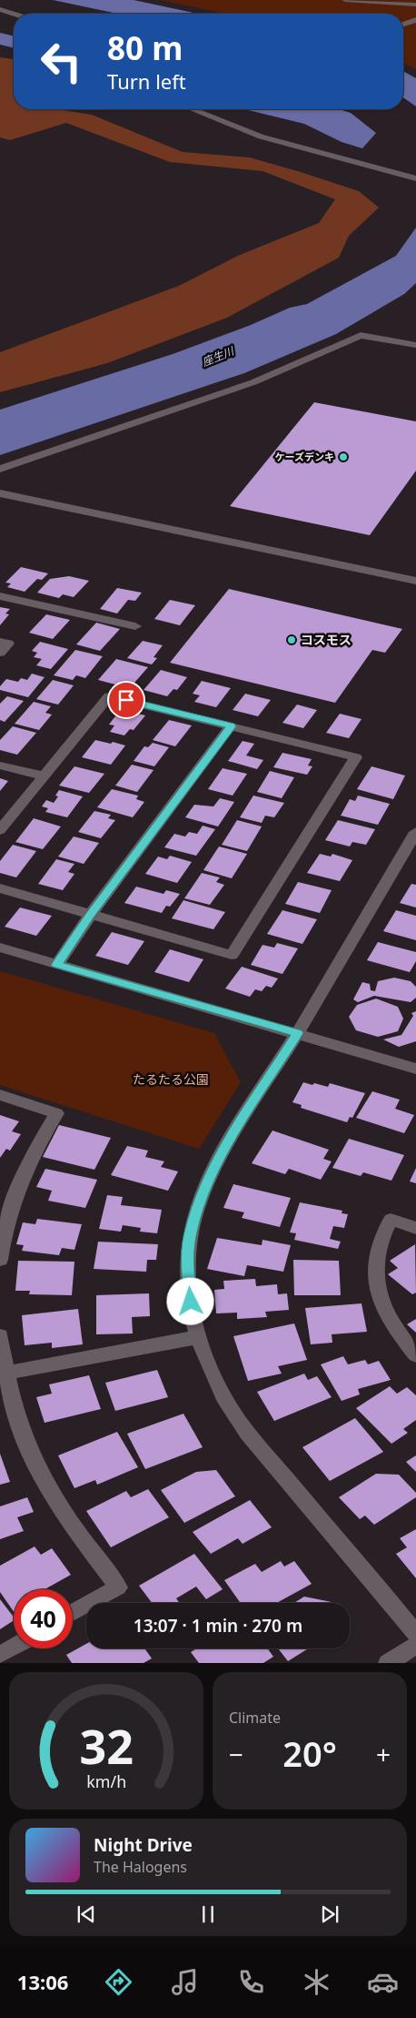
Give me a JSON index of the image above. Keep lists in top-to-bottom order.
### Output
{
  "water": ["座生川"],
  "parks": ["たるたる公園"],
  "places": ["ケーズデンキ", "コスモス"],
  "page": {
    "turn": ["80 m", "Turn left"],
    "limit": "40",
    "trip": "13:07 · 1 min · 270 m",
    "tile": "Climate",
    "heat": ["−", "20°", "+"],
    "song": ["Night Drive", "The Halogens"],
    "tabs": "13:06",
    "gauge": ["32", "km/h"]
  }
}
